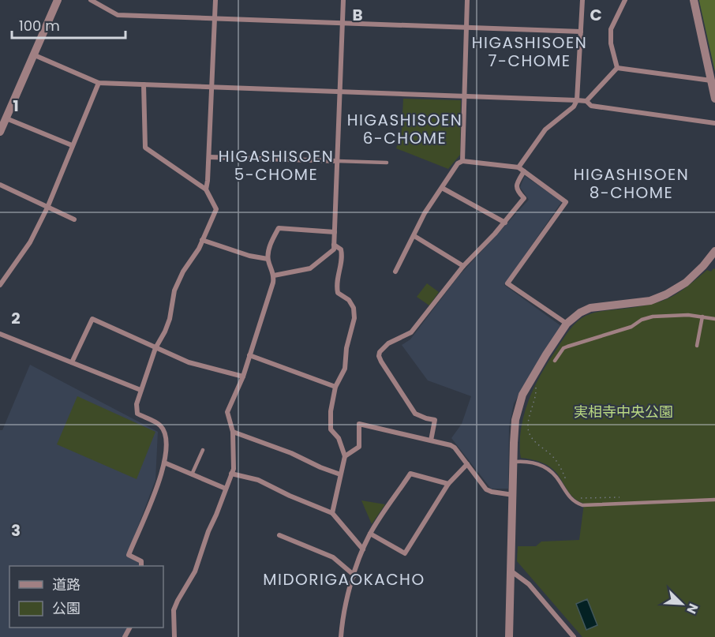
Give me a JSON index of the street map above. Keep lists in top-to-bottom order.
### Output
{
  "districts": [
    "HIGASHISOEN 7-CHOME",
    "HIGASHISOEN 6-CHOME",
    "HIGASHISOEN 5-CHOME",
    "HIGASHISOEN 8-CHOME",
    "MIDORIGAOKACHO"
  ],
  "parks": ["実相寺中央公園"],
  "legend": ["道路", "公園"],
  "scale_bar": "100 m",
  "north": "bottom right",
  "grid": {
    "columns": ["B", "C"],
    "rows": ["1", "2", "3"]
  }
}
